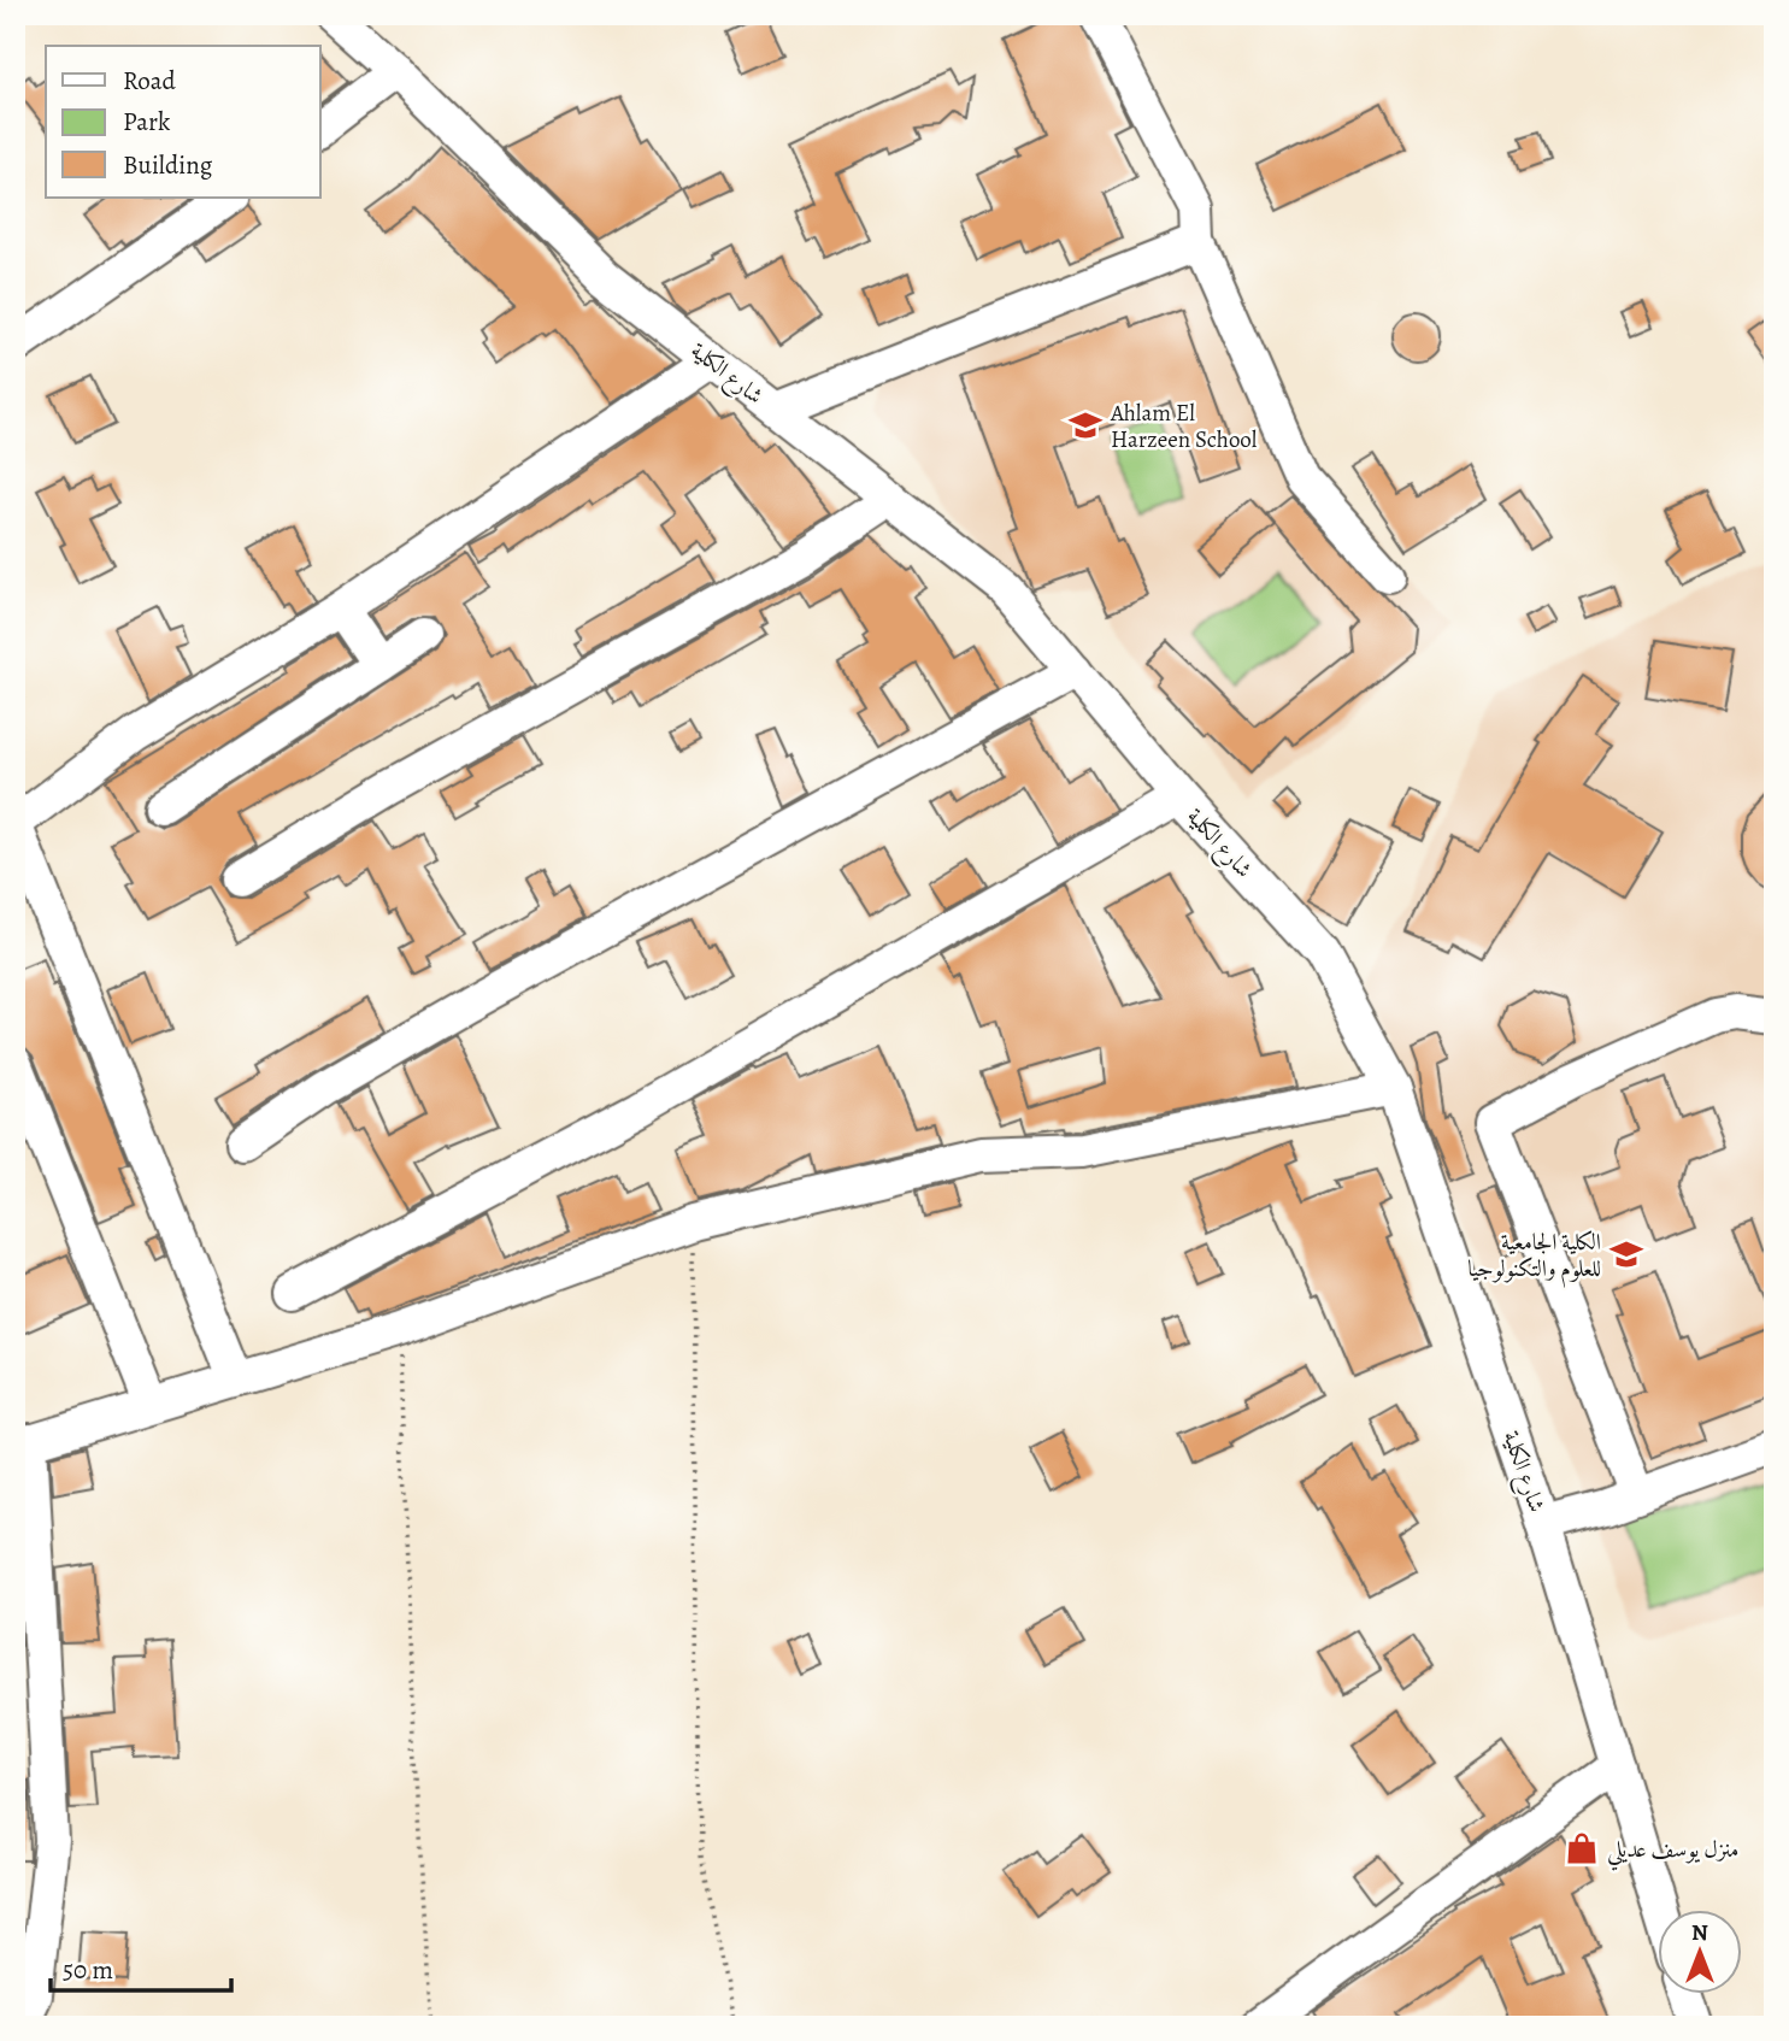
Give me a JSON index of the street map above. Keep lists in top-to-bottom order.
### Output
{
  "streets": {
    "street": ["شارع الكلية"]
  },
  "places": {
    "school or university": ["Ahlam El Harzeen School", "الكلية الجامعية للعلوم والتكنولوجيا"],
    "shop": ["منزل يوسف عديلي"]
  },
  "legend": ["Road", "Park", "Building"],
  "scale_bar": "50 m",
  "north": "top"
}
